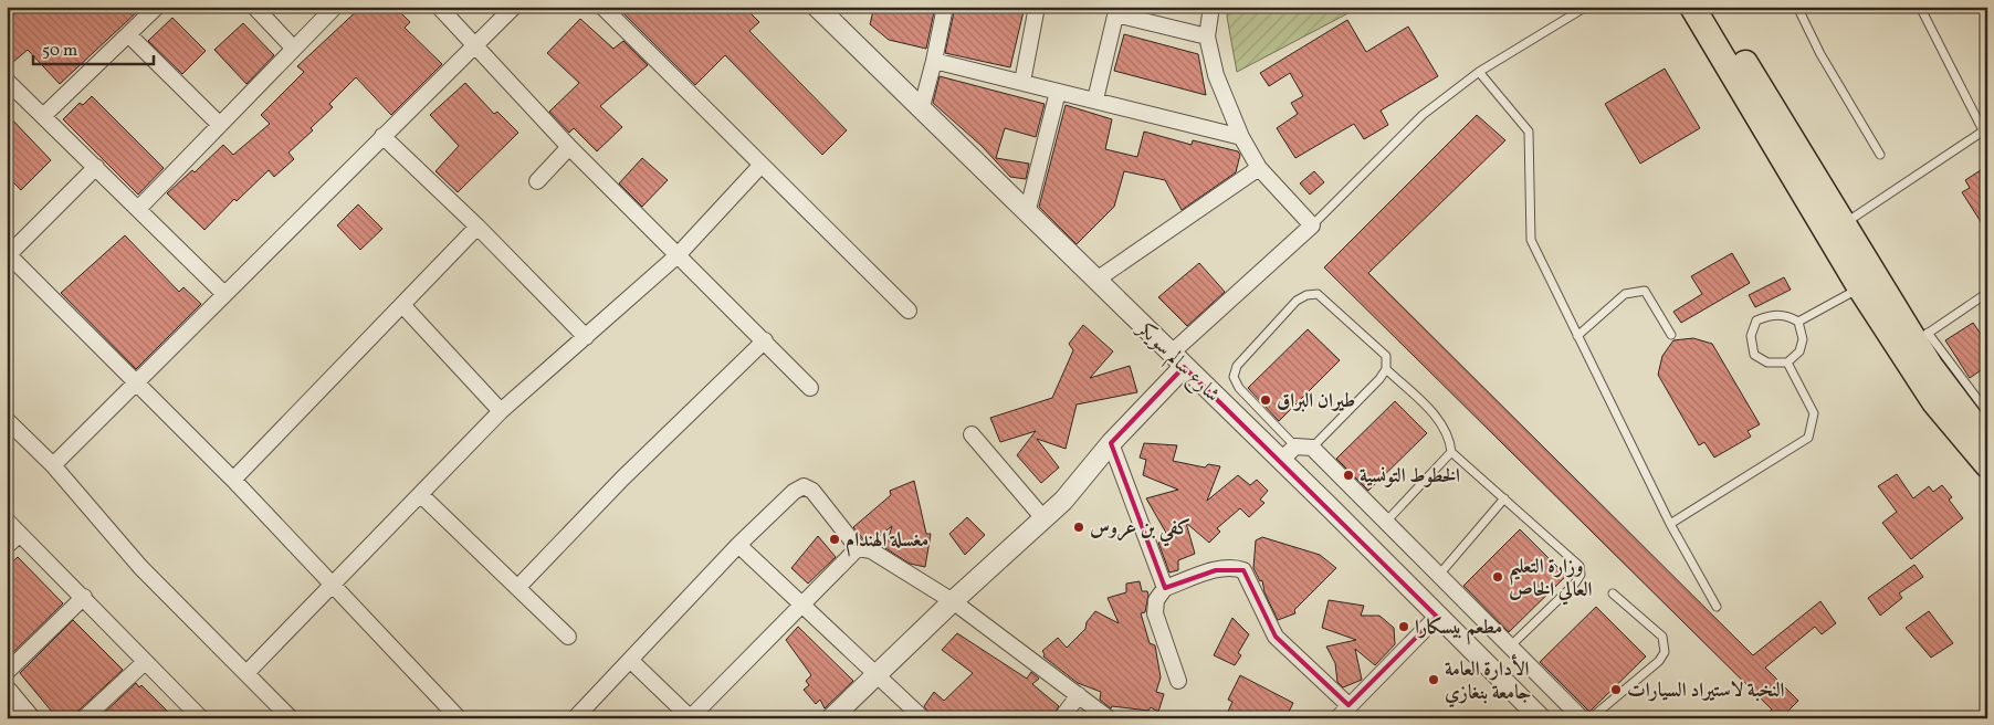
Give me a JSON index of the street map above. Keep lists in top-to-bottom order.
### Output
{
  "streets": {
    "street": ["شارع سالم سويكر"]
  },
  "places": [
    "طيران البراق",
    "الخطوط التونسية",
    "كفي بن عروس",
    "مغسلة الهندام",
    "وزارة التعليم العالي الخاص",
    "مطعم بيسكارا",
    "الأدارة العامة جامعة بنغازي",
    "النخبة لاستيراد السيارات"
  ],
  "scale_bar": "50 m"
}
